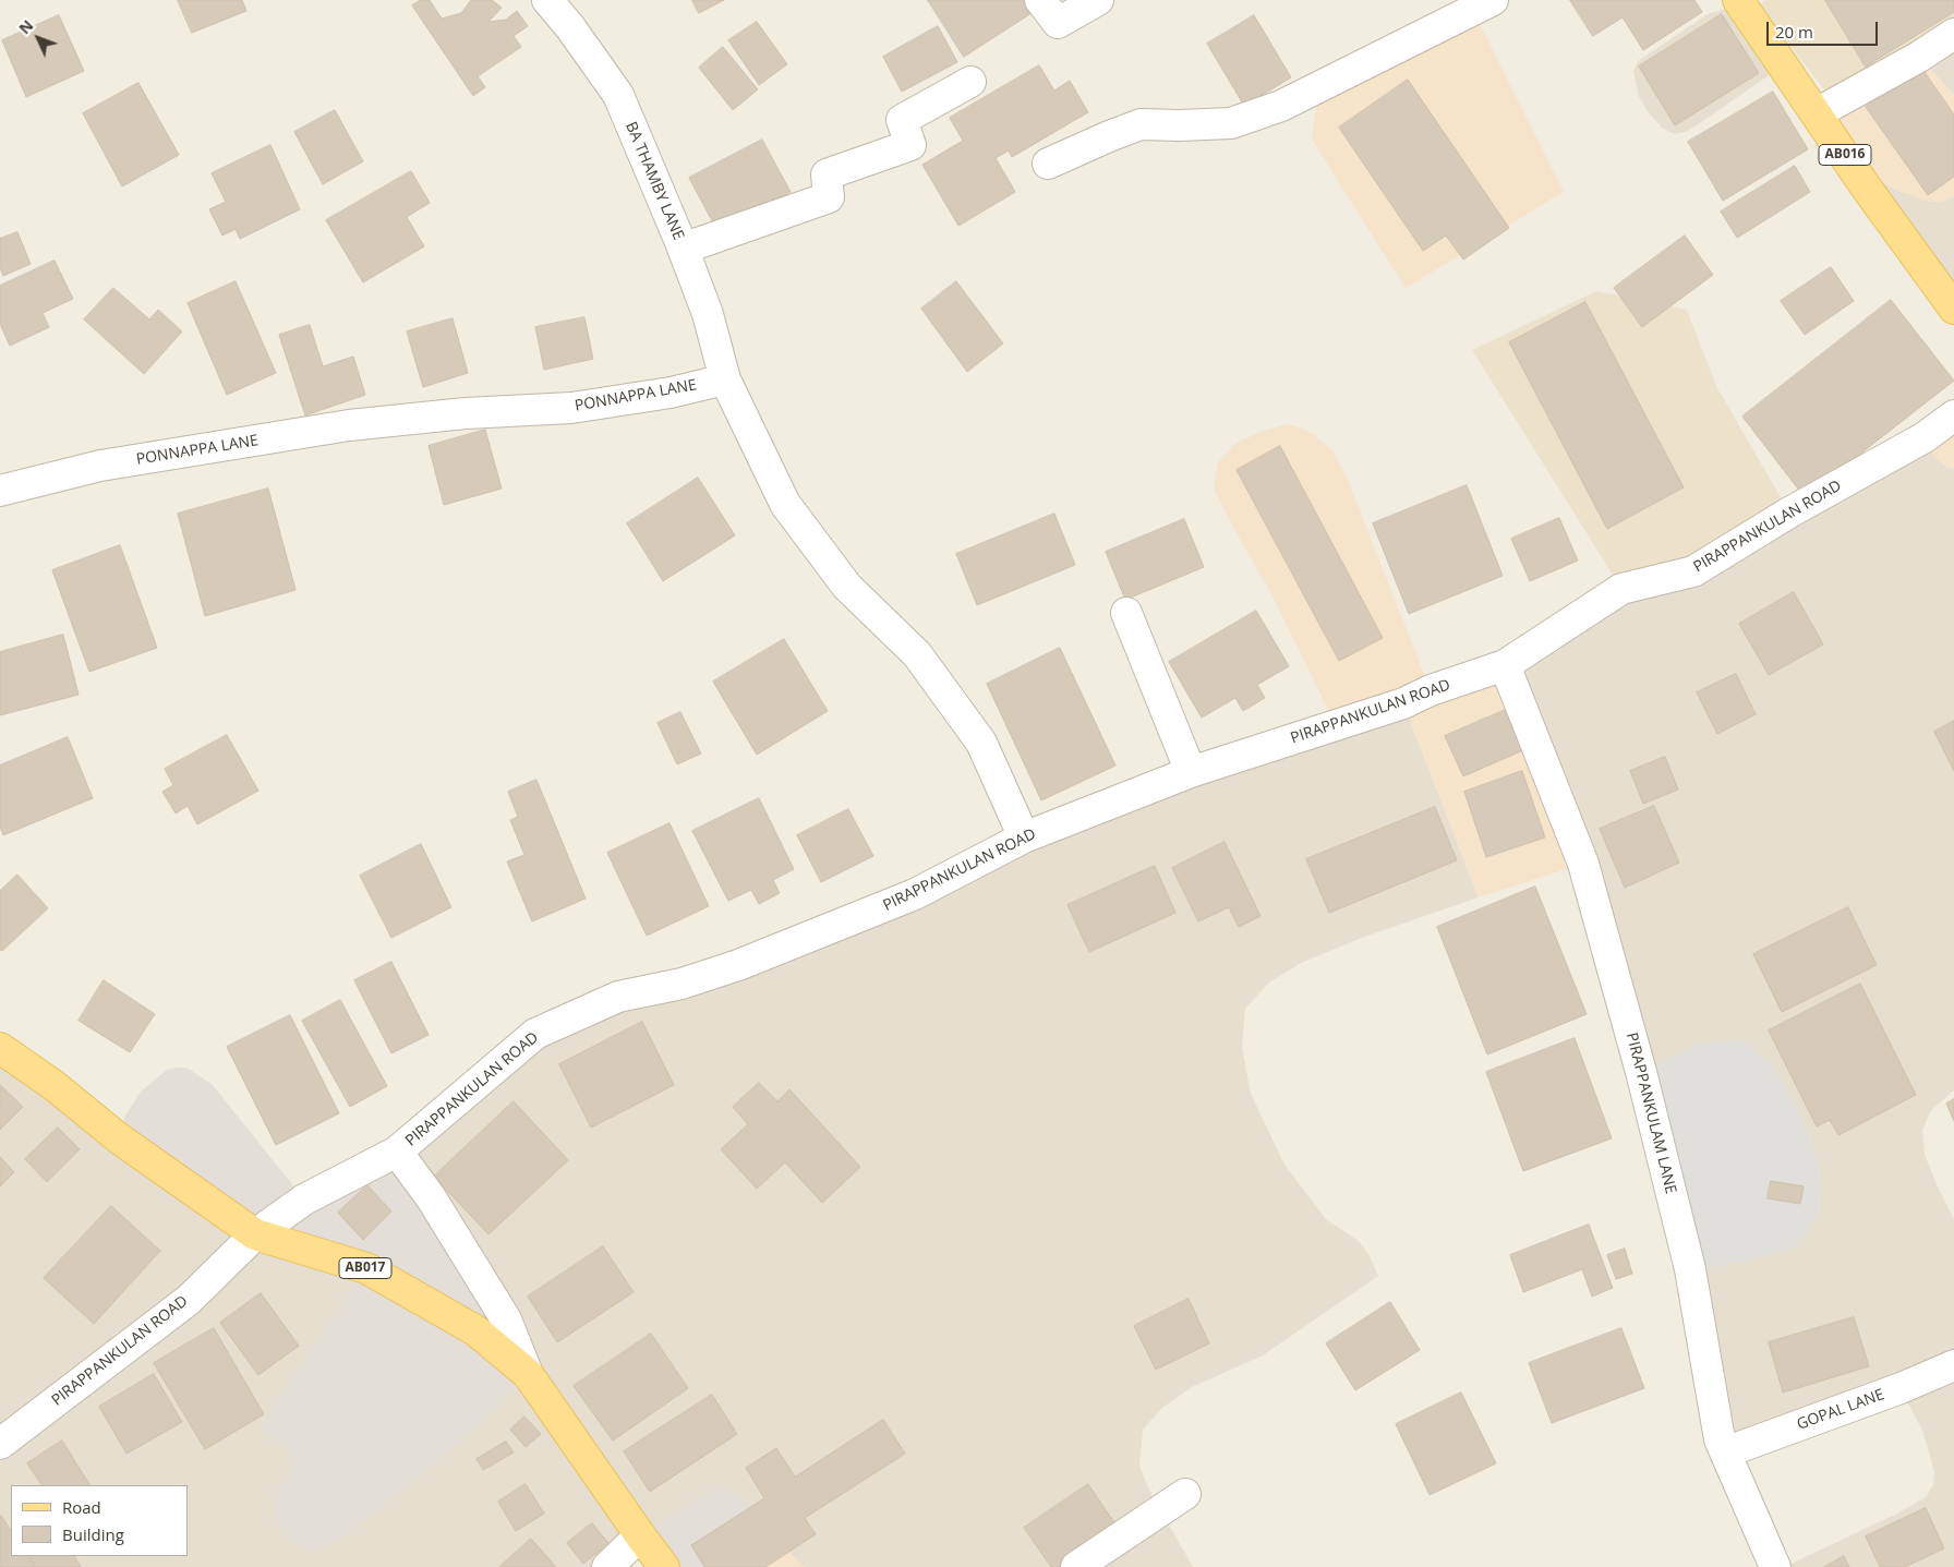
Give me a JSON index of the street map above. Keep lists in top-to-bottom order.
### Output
{
  "streets": {
    "main road": ["AB016", "AB017"],
    "street": [
      "BA THAMBY LANE",
      "PONNAPPA LANE",
      "PIRAPPANKULAN ROAD",
      "PIRAPPANKULAM LANE",
      "GOPAL LANE"
    ]
  },
  "crossings": [
    ["BA THAMBY LANE", "PONNAPPA LANE"],
    ["PIRAPPANKULAN ROAD", "PIRAPPANKULAM LANE"],
    ["PIRAPPANKULAN ROAD", "AB017"],
    ["PIRAPPANKULAM LANE", "GOPAL LANE"]
  ],
  "legend": ["Road", "Building"],
  "scale_bar": "20 m",
  "north": "top left"
}
